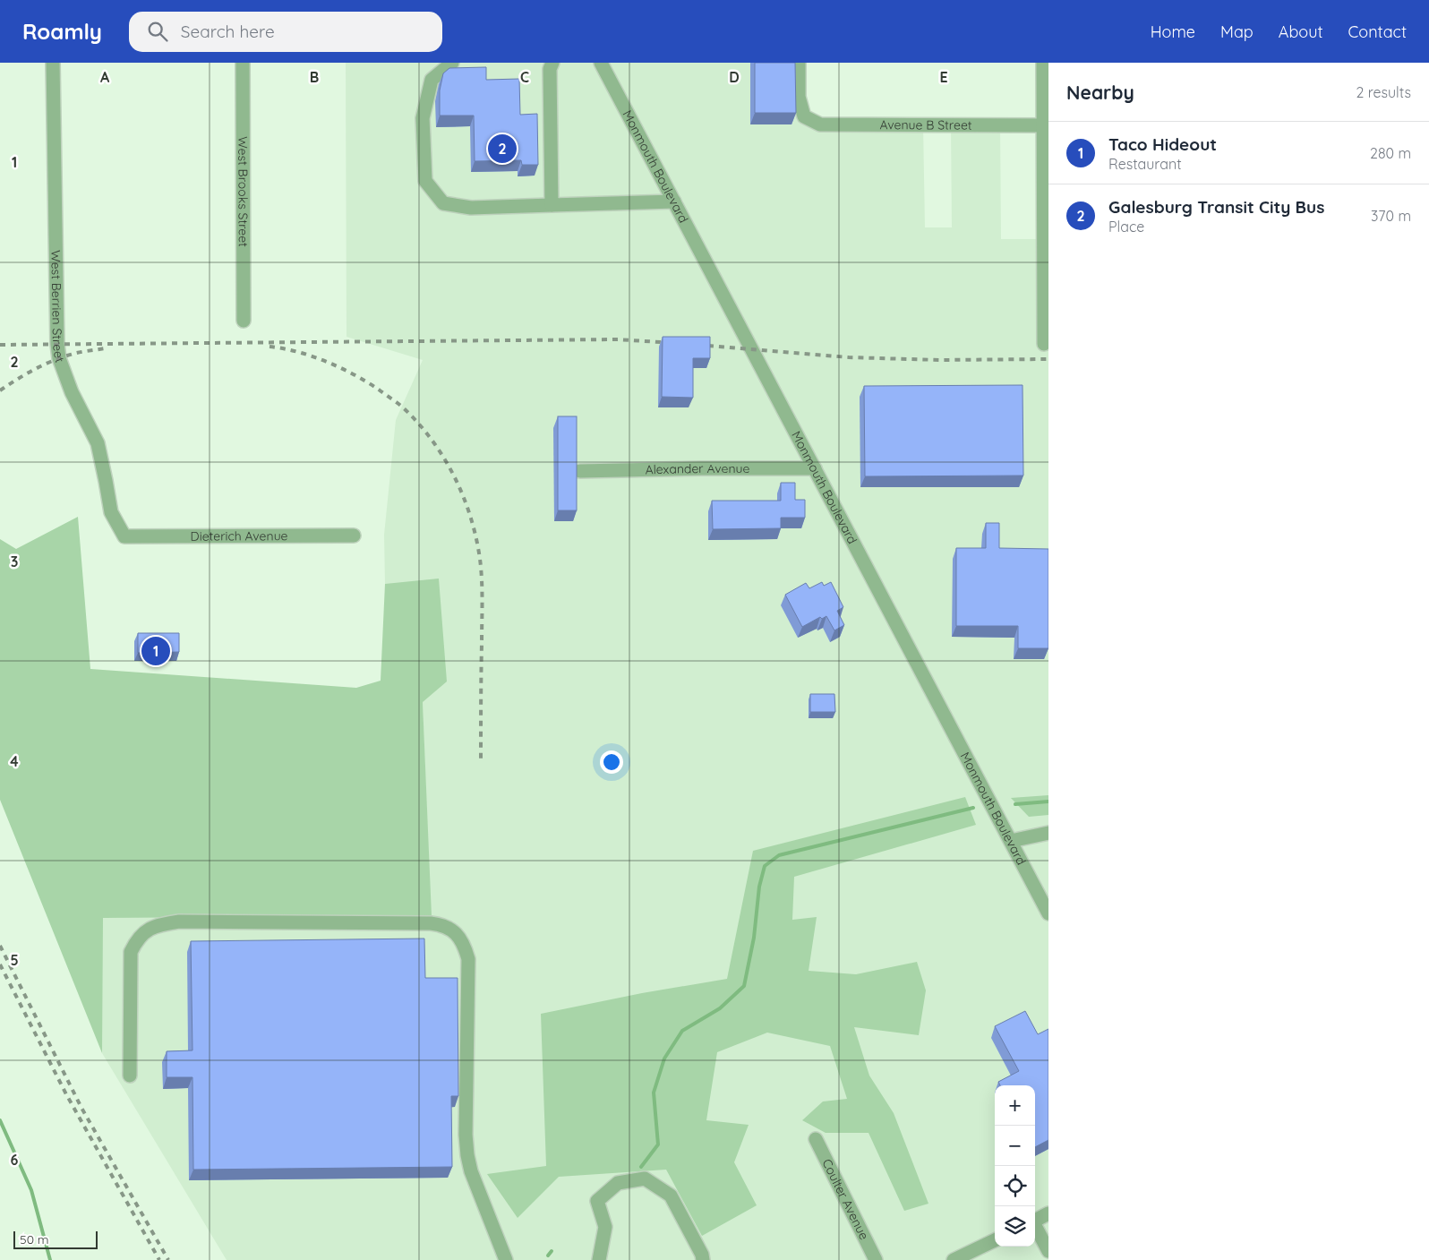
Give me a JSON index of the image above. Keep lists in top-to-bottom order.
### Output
{
  "streets": {
    "street": [
      "Avenue B Street",
      "Monmouth Boulevard",
      "West Brooks Street",
      "West Berrien Street",
      "Alexander Avenue",
      "Dieterich Avenue",
      "Coulter Avenue"
    ]
  },
  "crossings": [
    ["Monmouth Boulevard", "Alexander Avenue"],
    ["West Berrien Street", "Dieterich Avenue"]
  ],
  "scale_bar": "50 m",
  "page": {
    "header": "Roamly",
    "search": "Search here",
    "nav": [
      "Home",
      "Map",
      "About",
      "Contact"
    ],
    "heading": ["Nearby", "2 results"],
    "list": [
      {
        "mark": "1",
        "name": "Taco Hideout",
        "note": "Restaurant",
        "value": "280 m"
      },
      {
        "mark": "2",
        "name": "Galesburg Transit City Bus",
        "note": "Place",
        "value": "370 m"
      }
    ],
    "pins": ["2", "1"],
    "map_buttons": ["+", "−"],
    "scale": "50 m"
  },
  "grid": {
    "columns": [
      "A",
      "B",
      "C",
      "D",
      "E"
    ],
    "rows": [
      "1",
      "2",
      "3",
      "4",
      "5",
      "6"
    ]
  }
}
